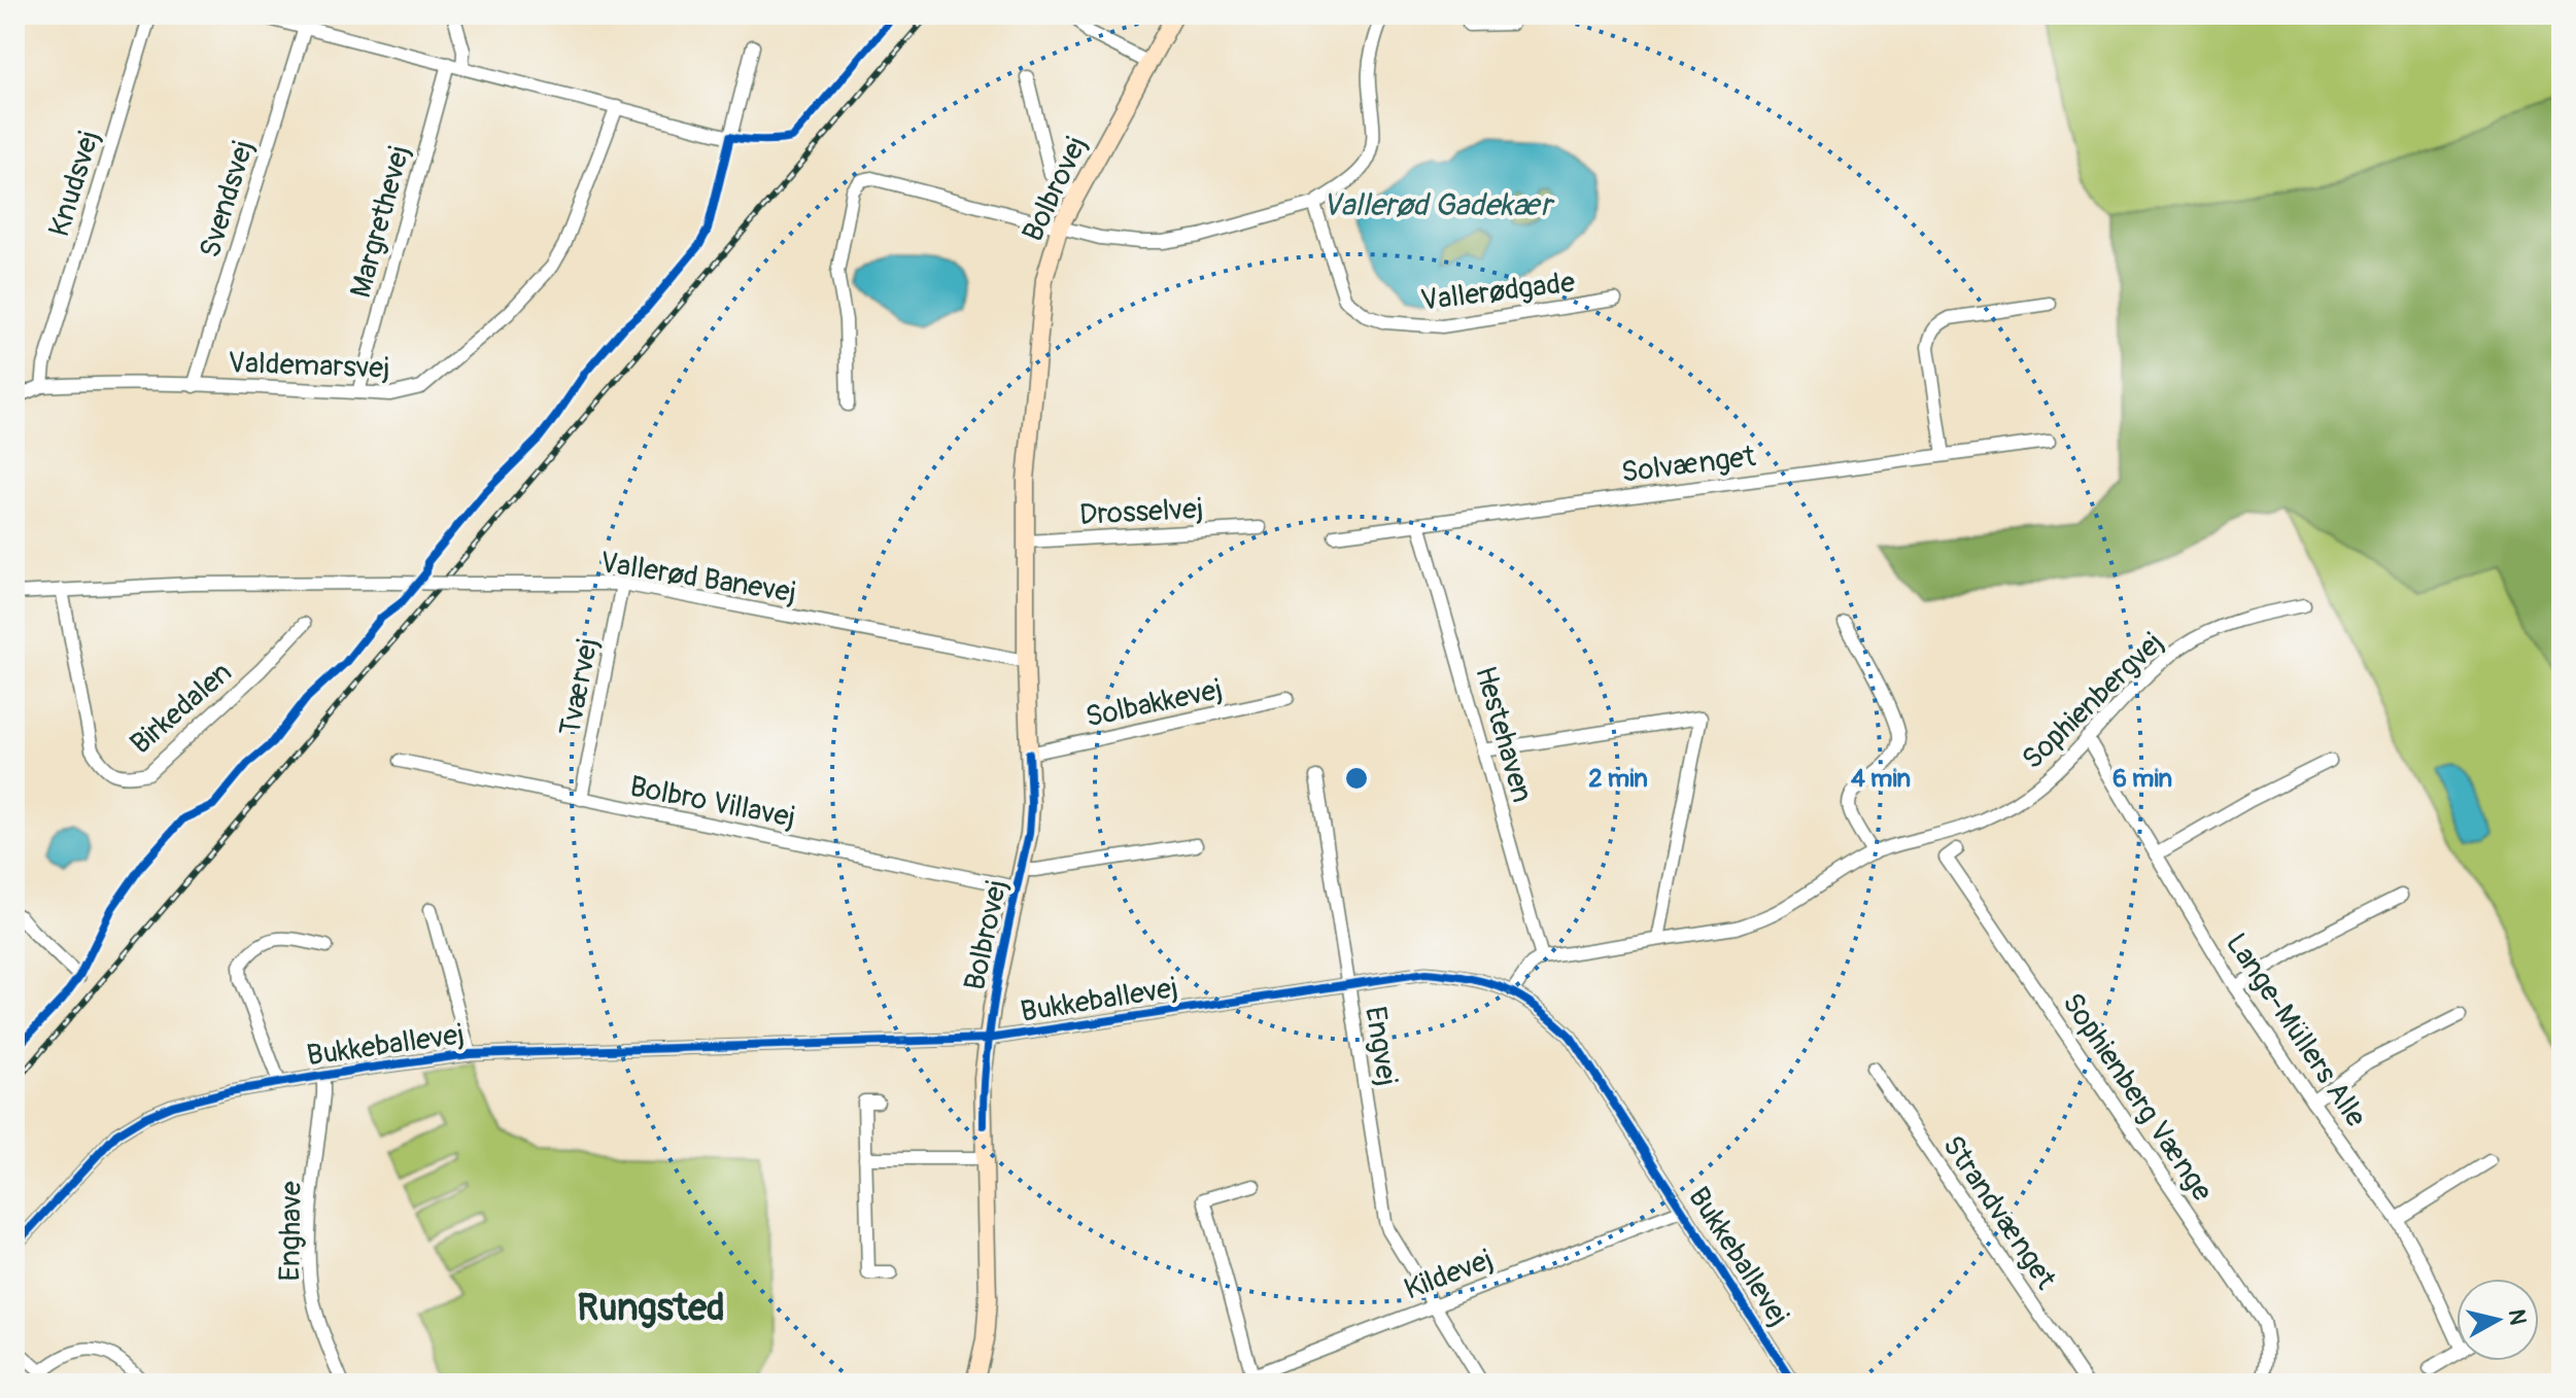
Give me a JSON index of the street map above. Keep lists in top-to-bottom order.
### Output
{
  "streets": {
    "street": [
      "Knudsvej",
      "Bolbrovej",
      "Svendsvej",
      "Margrethevej",
      "Vallerødgade",
      "Valdemarsvej",
      "Solvænget",
      "Drosselvej",
      "Vallerød Banevej",
      "Tværvej",
      "Sophienbergvej",
      "Solbakkevej",
      "Birkedalen",
      "Hestehaven",
      "Bolbro Villavej",
      "Bukkeballevej",
      "Lange-Müllers Alle",
      "Engvej",
      "Sophienberg Vænge",
      "Strandvænget",
      "Enghave",
      "Kildevej"
    ]
  },
  "crossings": [
    ["Knudsvej", "Valdemarsvej"],
    ["Bolbrovej", "Drosselvej"],
    ["Bolbrovej", "Vallerød Banevej"],
    ["Bolbrovej", "Solbakkevej"],
    ["Bolbrovej", "Bolbro Villavej"],
    ["Bolbrovej", "Bukkeballevej"],
    ["Svendsvej", "Valdemarsvej"],
    ["Margrethevej", "Valdemarsvej"],
    ["Solvænget", "Hestehaven"],
    ["Vallerød Banevej", "Tværvej"],
    ["Vallerød Banevej", "Birkedalen"],
    ["Tværvej", "Bolbro Villavej"],
    ["Sophienbergvej", "Hestehaven"],
    ["Sophienbergvej", "Lange-Müllers Alle"],
    ["Bukkeballevej", "Engvej"],
    ["Bukkeballevej", "Enghave"],
    ["Bukkeballevej", "Kildevej"],
    ["Engvej", "Kildevej"]
  ],
  "districts": ["Rungsted"],
  "water": ["Vallerød Gadekær"],
  "north": "right",
  "rings": ["2 min", "4 min", "6 min"]
}
